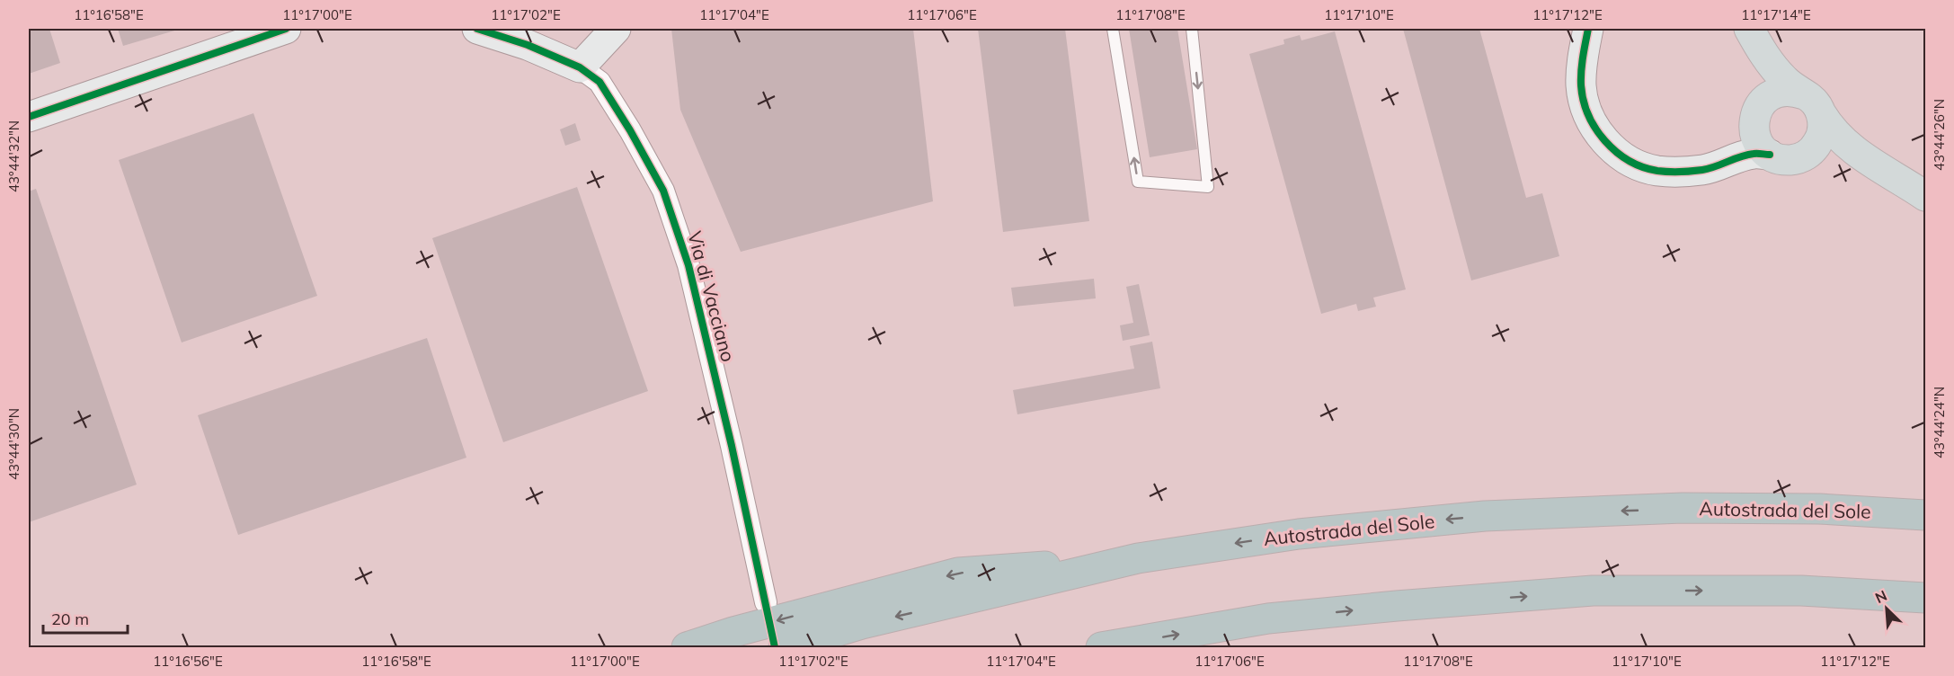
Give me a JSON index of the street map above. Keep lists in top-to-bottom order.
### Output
{
  "streets": {
    "highway": ["Autostrada del Sole"],
    "street": ["Via di Vacciano"]
  },
  "scale_bar": "20 m",
  "north": "top left",
  "coordinates": [
    "11°16'58\"E",
    "11°17'00\"E",
    "11°17'02\"E",
    "11°17'04\"E",
    "11°17'06\"E",
    "11°17'08\"E",
    "11°17'10\"E",
    "11°17'12\"E",
    "11°17'14\"E",
    "43°44'26\"N",
    "43°44'32\"N",
    "43°44'24\"N",
    "43°44'30\"N",
    "11°16'56\"E"
  ]
}
